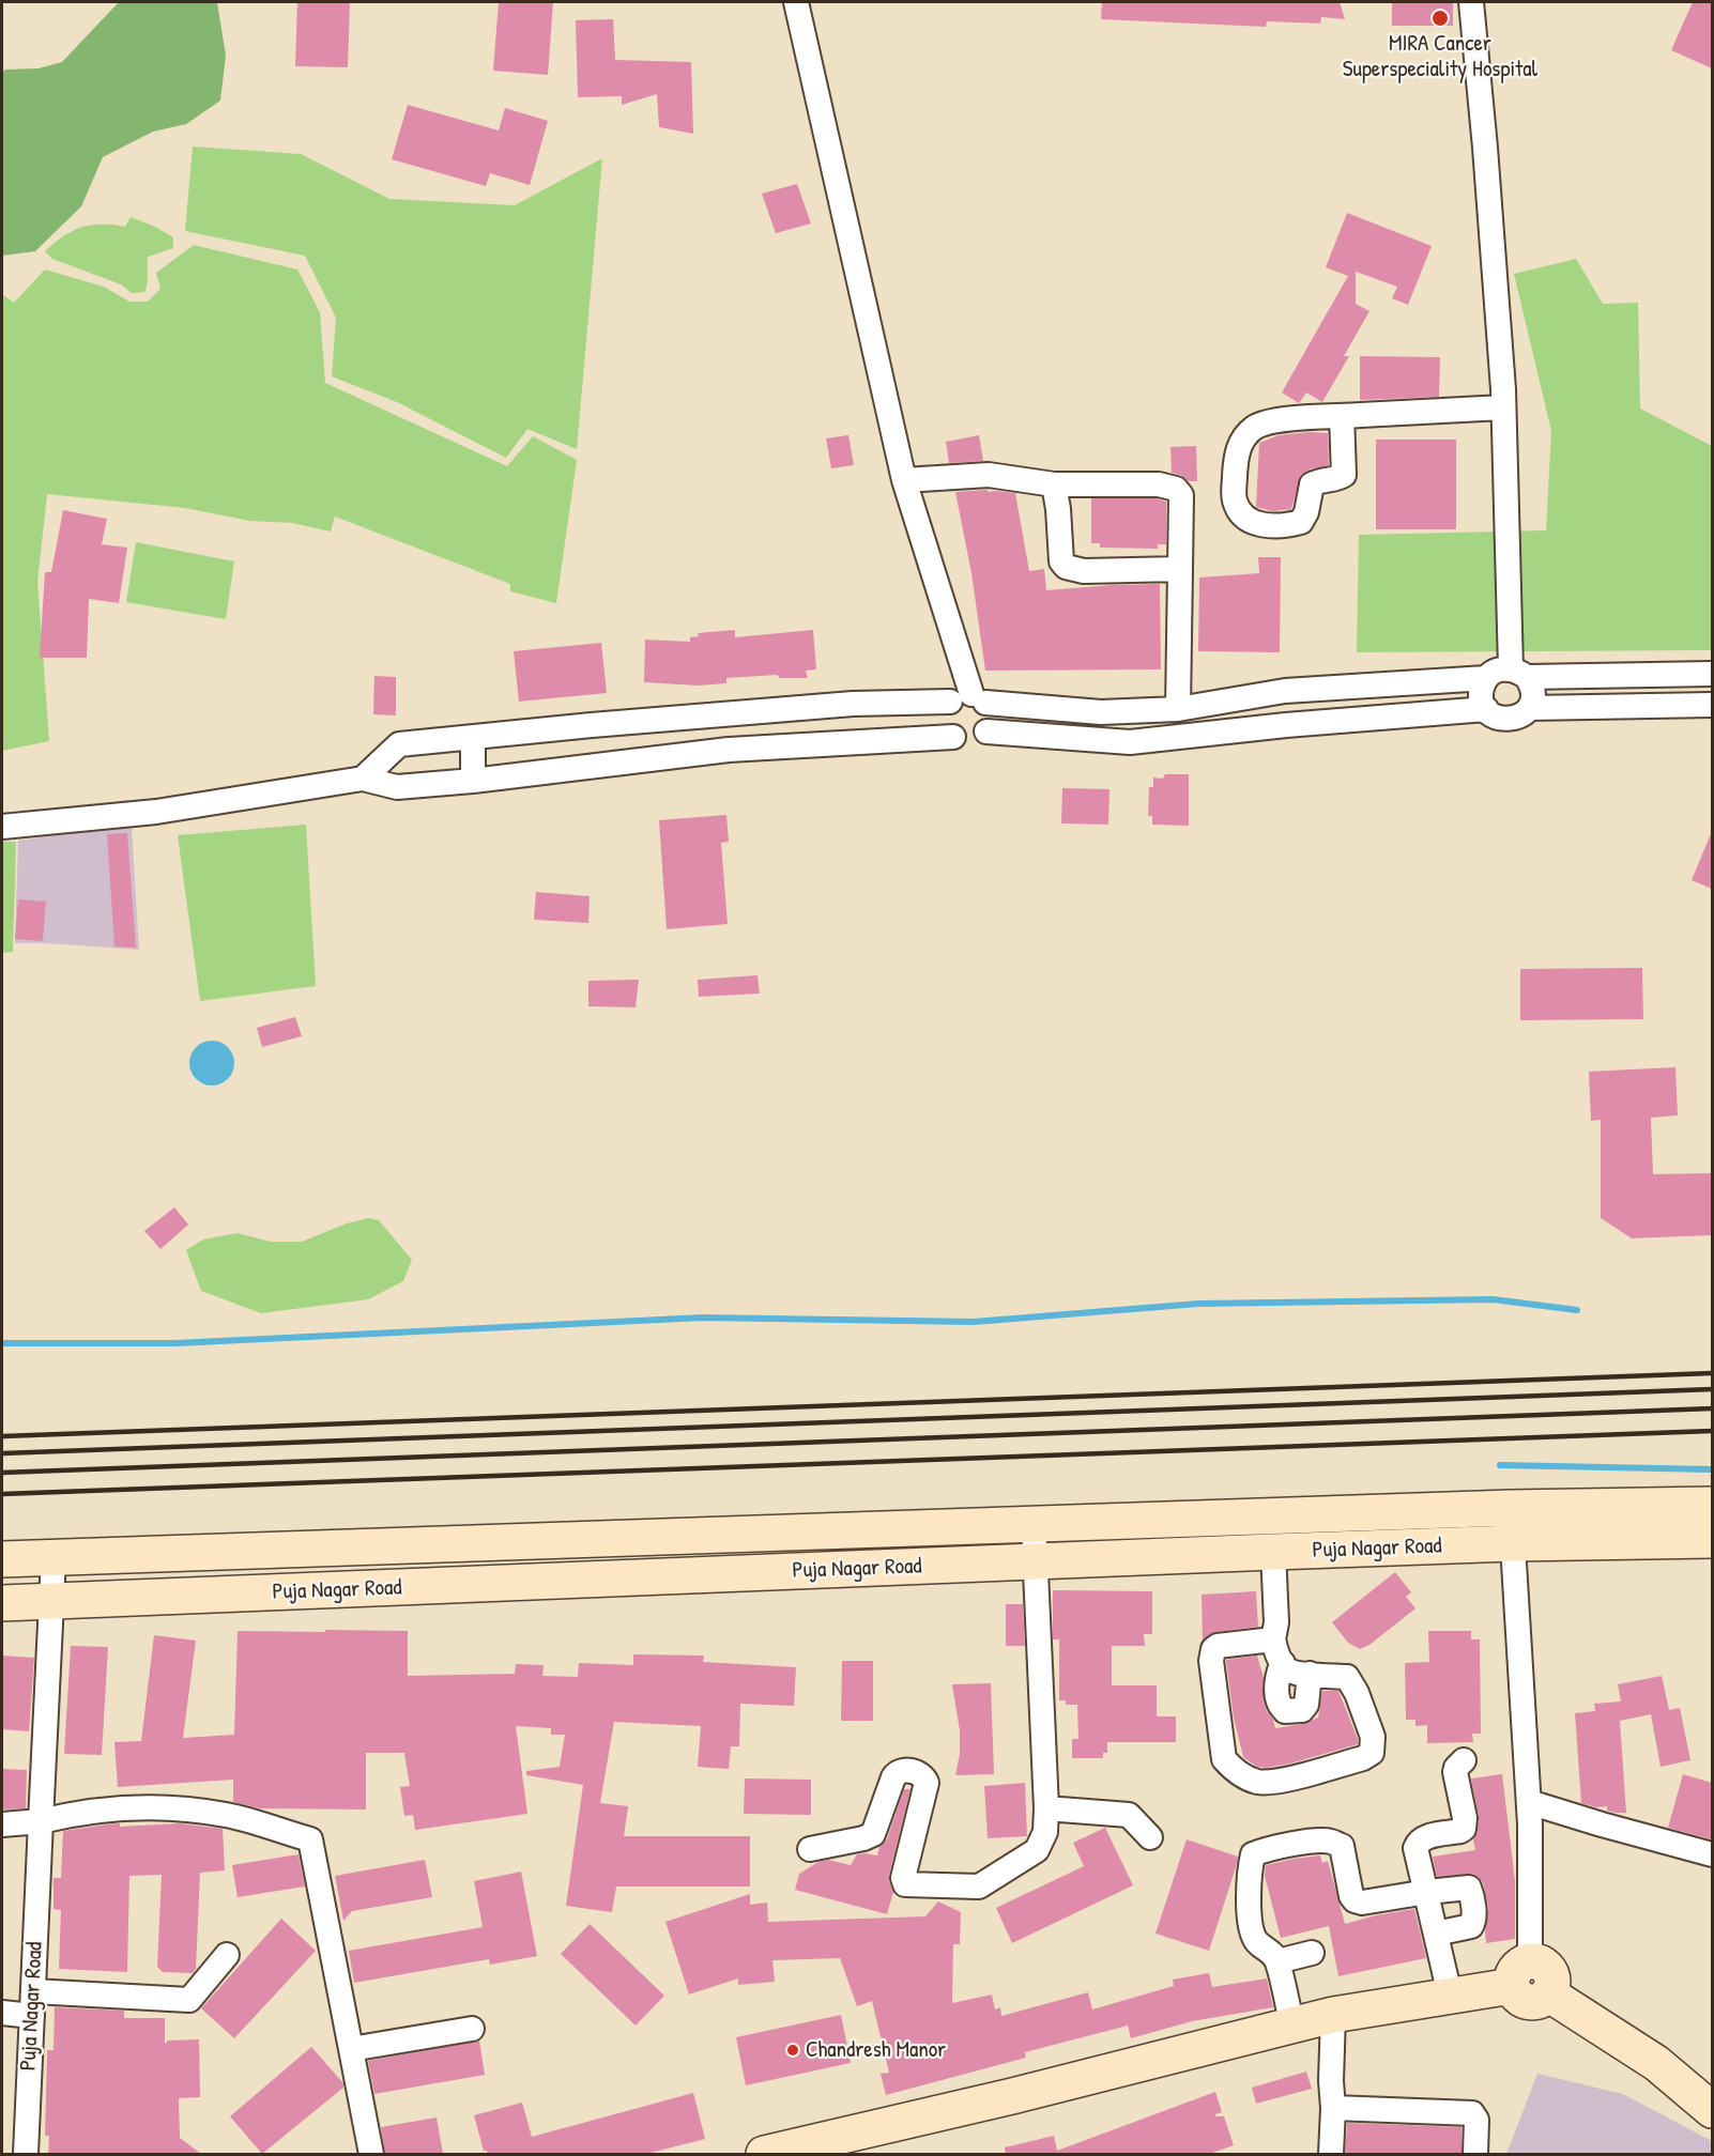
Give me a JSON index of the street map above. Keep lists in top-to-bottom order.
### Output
{
  "streets": {
    "street": ["Puja Nagar Road"]
  },
  "places": ["MIRA Cancer Superspeciality Hospital", "Chandresh Manor"]
}
